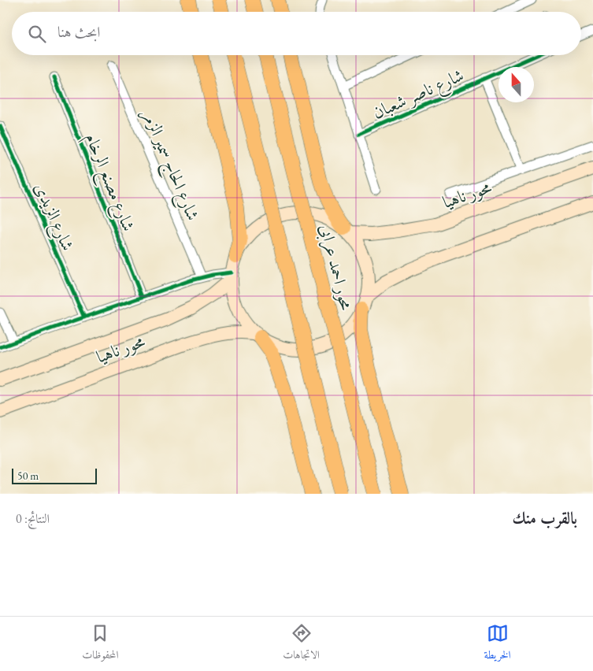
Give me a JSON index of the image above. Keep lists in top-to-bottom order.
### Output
{
  "streets": {
    "main road": ["محور ناهيا", "محور احمد عرابى"],
    "street": [
      "شارع ناصر شعبان",
      "شارع الحاج سمير الزمر",
      "شارع مصنع الرخام",
      "شارع الزيدى"
    ]
  },
  "scale_bar": "50 m",
  "north": "top",
  "page": {
    "search": "ابحث هنا",
    "scale": "50 m",
    "heading": ["بالقرب منك", "النتائج: 0"],
    "nav": ["الخريطة", "الاتجاهات", "المحفوظات"]
  }
}
